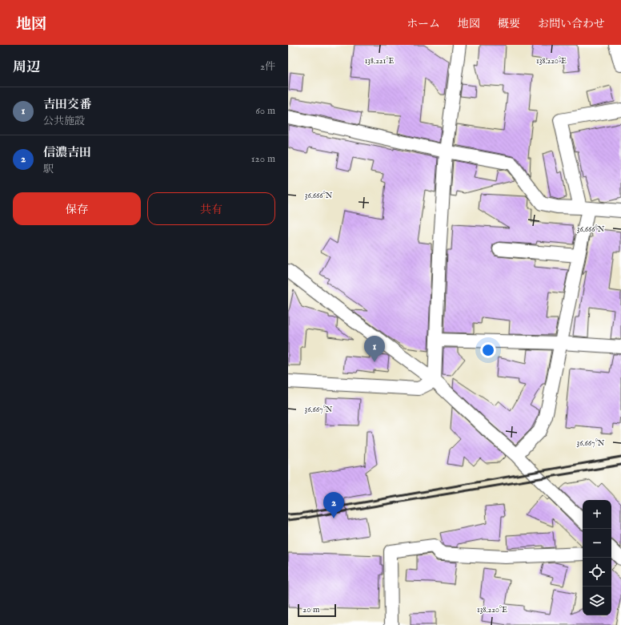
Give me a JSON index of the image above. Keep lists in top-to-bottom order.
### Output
{
  "scale_bar": "20 m",
  "page": {
    "header": "地図",
    "nav": [
      "ホーム",
      "地図",
      "概要",
      "お問い合わせ"
    ],
    "heading": ["周辺", "2件"],
    "list": [
      {
        "mark": "1",
        "name": "吉田交番",
        "note": "公共施設",
        "value": "60 m"
      },
      {
        "mark": "2",
        "name": "信濃吉田",
        "note": "駅",
        "value": "120 m"
      }
    ],
    "buttons": ["保存", "共有"],
    "pins": ["1", "2"],
    "map_buttons": ["+", "−"],
    "scale": "20 m"
  },
  "coordinates": [
    "138.221°E",
    "138.220°E",
    "36.666°N",
    "36.667°N"
  ]
}
